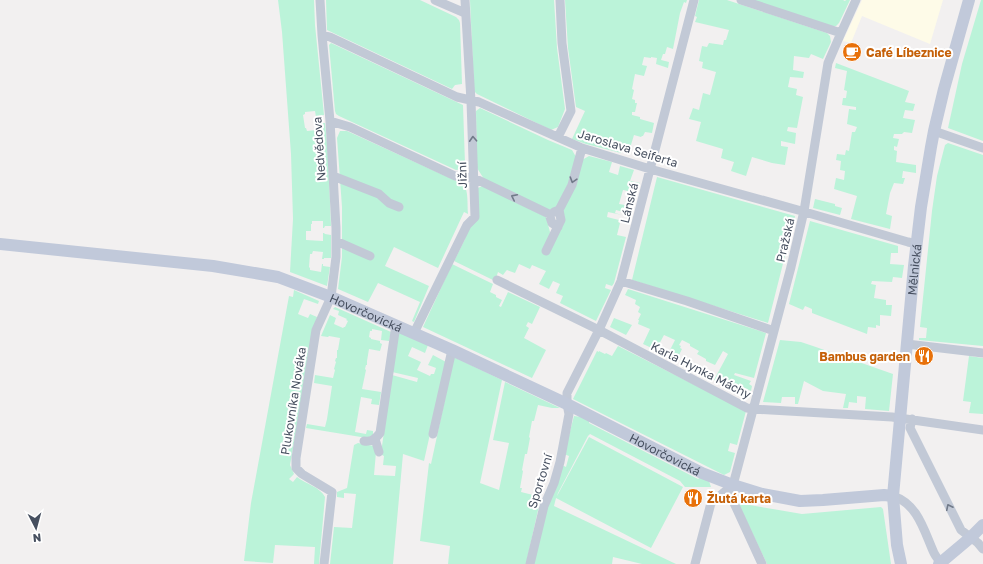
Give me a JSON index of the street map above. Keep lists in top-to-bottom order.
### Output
{
  "streets": {
    "street": [
      "Jaroslava Seiferta",
      "Nedvědova",
      "Jižní",
      "Lánská",
      "Pražská",
      "Mělnická",
      "Hovorčovická",
      "Karla Hynka Máchy",
      "Plukovníka Nováka",
      "Sportovní"
    ]
  },
  "crossings": [
    ["Jaroslava Seiferta", "Nedvědova"],
    ["Jaroslava Seiferta", "Jižní"],
    ["Jaroslava Seiferta", "Lánská"],
    ["Jaroslava Seiferta", "Pražská"],
    ["Jaroslava Seiferta", "Mělnická"],
    ["Nedvědova", "Hovorčovická"],
    ["Nedvědova", "Plukovníka Nováka"],
    ["Jižní", "Hovorčovická"],
    ["Lánská", "Hovorčovická"],
    ["Lánská", "Karla Hynka Máchy"],
    ["Lánská", "Sportovní"],
    ["Pražská", "Hovorčovická"],
    ["Pražská", "Karla Hynka Máchy"],
    ["Mělnická", "Hovorčovická"],
    ["Mělnická", "Karla Hynka Máchy"],
    ["Hovorčovická", "Plukovníka Nováka"],
    ["Hovorčovická", "Sportovní"]
  ],
  "places": {
    "cafe": ["Café Líbeznice"],
    "restaurant": ["Bambus garden", "Žlutá karta"]
  },
  "north": "bottom"
}
